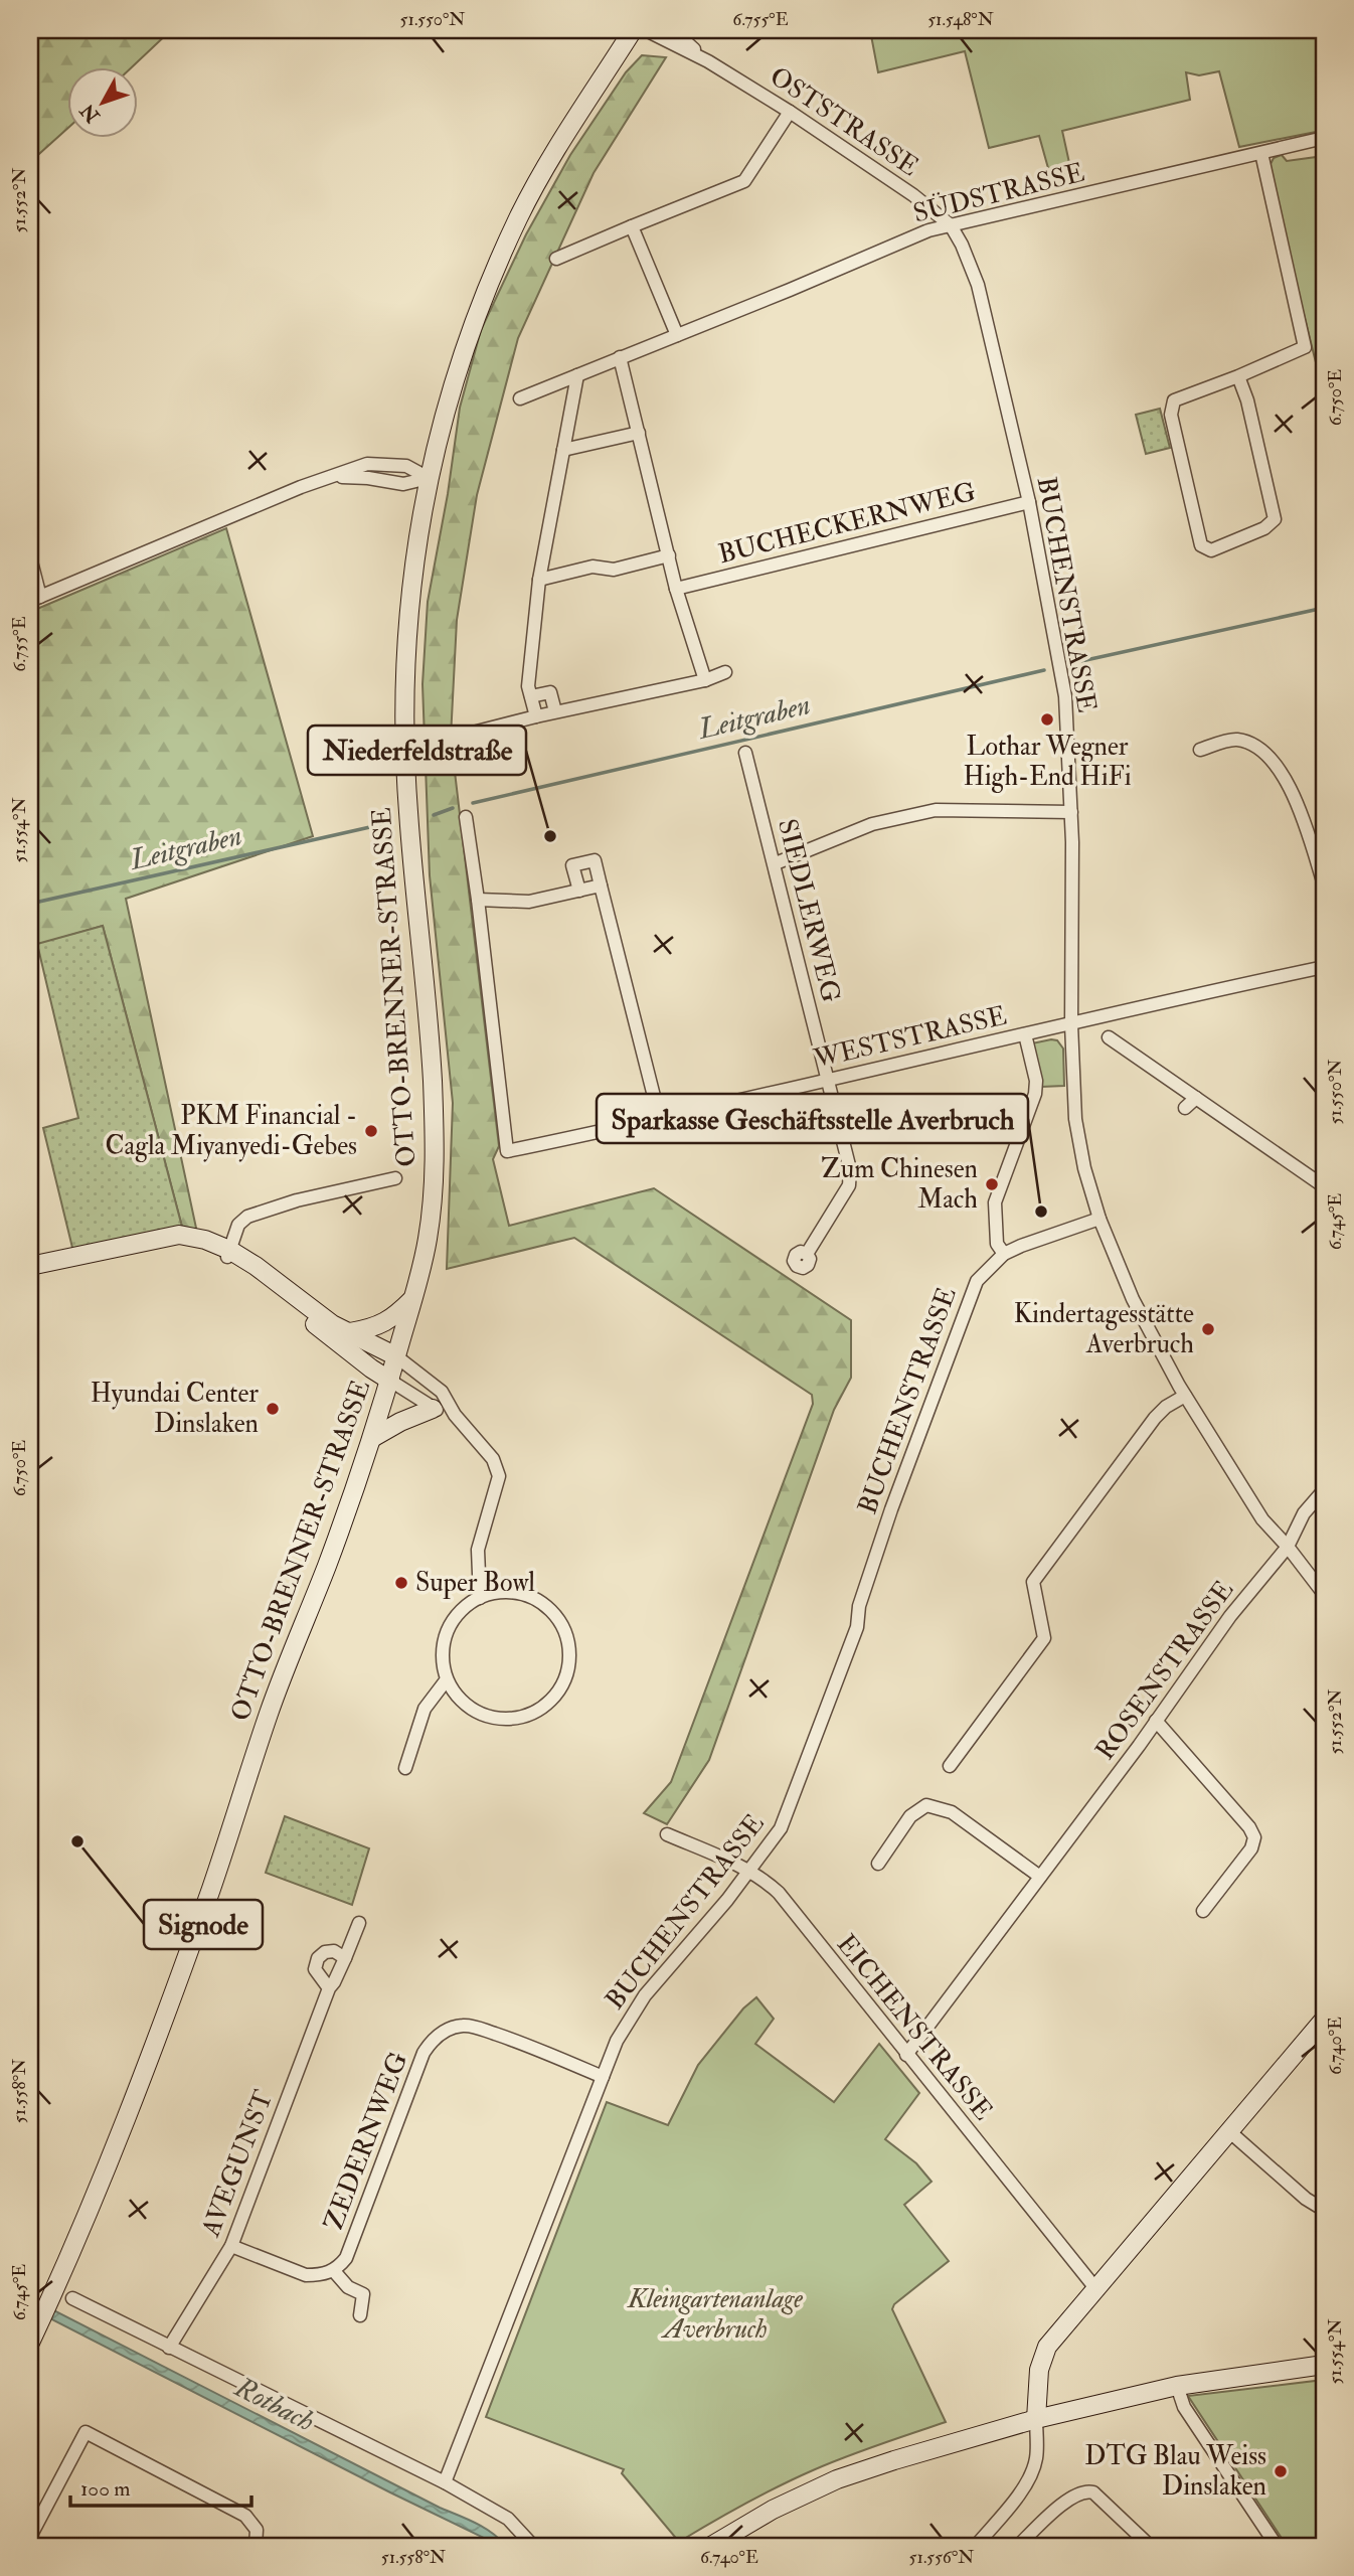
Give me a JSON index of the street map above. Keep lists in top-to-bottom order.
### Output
{
  "streets": {
    "main road": ["OTTO-BRENNER-STRASSE"],
    "street": [
      "OSTSTRASSE",
      "SÜDSTRASSE",
      "BUCHECKERNWEG",
      "BUCHENSTRASSE",
      "SIEDLERWEG",
      "WESTSTRASSE",
      "ROSENSTRASSE",
      "EICHENSTRASSE",
      "ZEDERNWEG",
      "AVEGUNST"
    ]
  },
  "crossings": [
    ["OSTSTRASSE", "SÜDSTRASSE"],
    ["OSTSTRASSE", "BUCHENSTRASSE"],
    ["SÜDSTRASSE", "BUCHENSTRASSE"],
    ["BUCHECKERNWEG", "BUCHENSTRASSE"],
    ["BUCHENSTRASSE", "WESTSTRASSE"],
    ["BUCHENSTRASSE", "ROSENSTRASSE"],
    ["BUCHENSTRASSE", "EICHENSTRASSE"],
    ["BUCHENSTRASSE", "ZEDERNWEG"],
    ["SIEDLERWEG", "WESTSTRASSE"],
    ["ROSENSTRASSE", "EICHENSTRASSE"],
    ["ZEDERNWEG", "AVEGUNST"]
  ],
  "water": ["Leitgraben", "Rotbach"],
  "parks": ["Kleingartenanlage Averbruch"],
  "places": [
    "Lothar Wegner High-End HiFi",
    "Niederfeldstraße",
    "PKM Financial - Cagla Miyanyedi-Gebes",
    "Zum Chinesen Mach",
    "Sparkasse Geschäftsstelle Averbruch",
    "Kindertagesstätte Averbruch",
    "Hyundai Center Dinslaken",
    "Super Bowl",
    "Signode",
    "DTG Blau Weiss Dinslaken"
  ],
  "scale_bar": "100 m",
  "north": "bottom left",
  "coordinates": [
    "51.550°N",
    "6.755°E",
    "51.548°N",
    "51.552°N",
    "6.750°E",
    "51.554°N",
    "6.745°E",
    "6.740°E",
    "51.558°N",
    "51.556°N"
  ]
}
